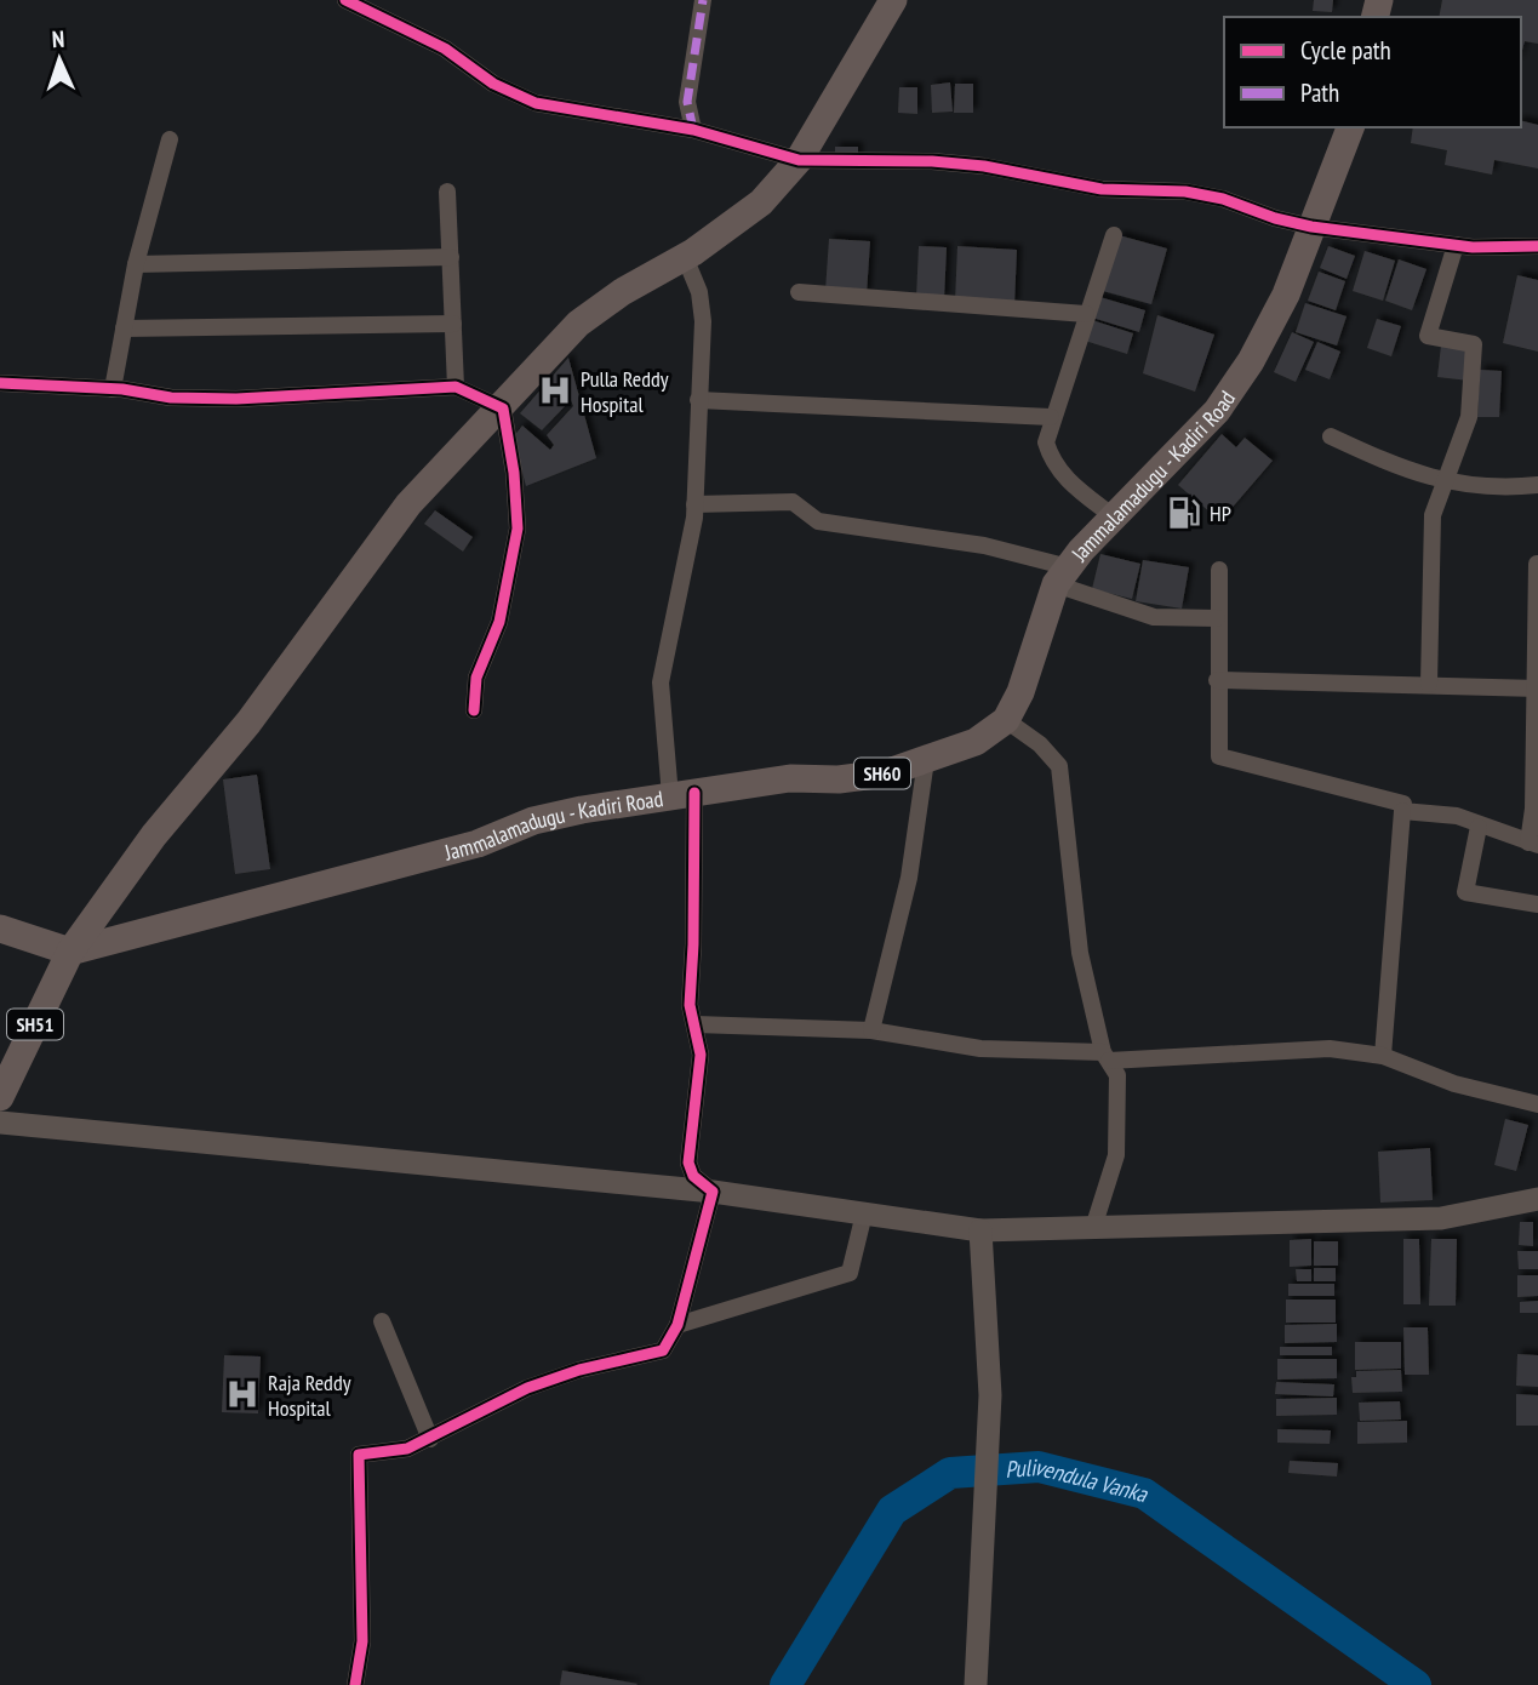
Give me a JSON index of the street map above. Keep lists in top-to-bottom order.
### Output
{
  "streets": {
    "main road": ["Jammalamadugu - Kadiri Road", "SH60", "SH51"]
  },
  "crossings": [
    ["Jammalamadugu - Kadiri Road", "SH51"]
  ],
  "water": ["Pulivendula Vanka"],
  "places": {
    "hospital": ["Pulla Reddy Hospital", "Raja Reddy Hospital"],
    "fuel station": ["HP"]
  },
  "legend": ["Cycle path", "Path"],
  "north": "top"
}
